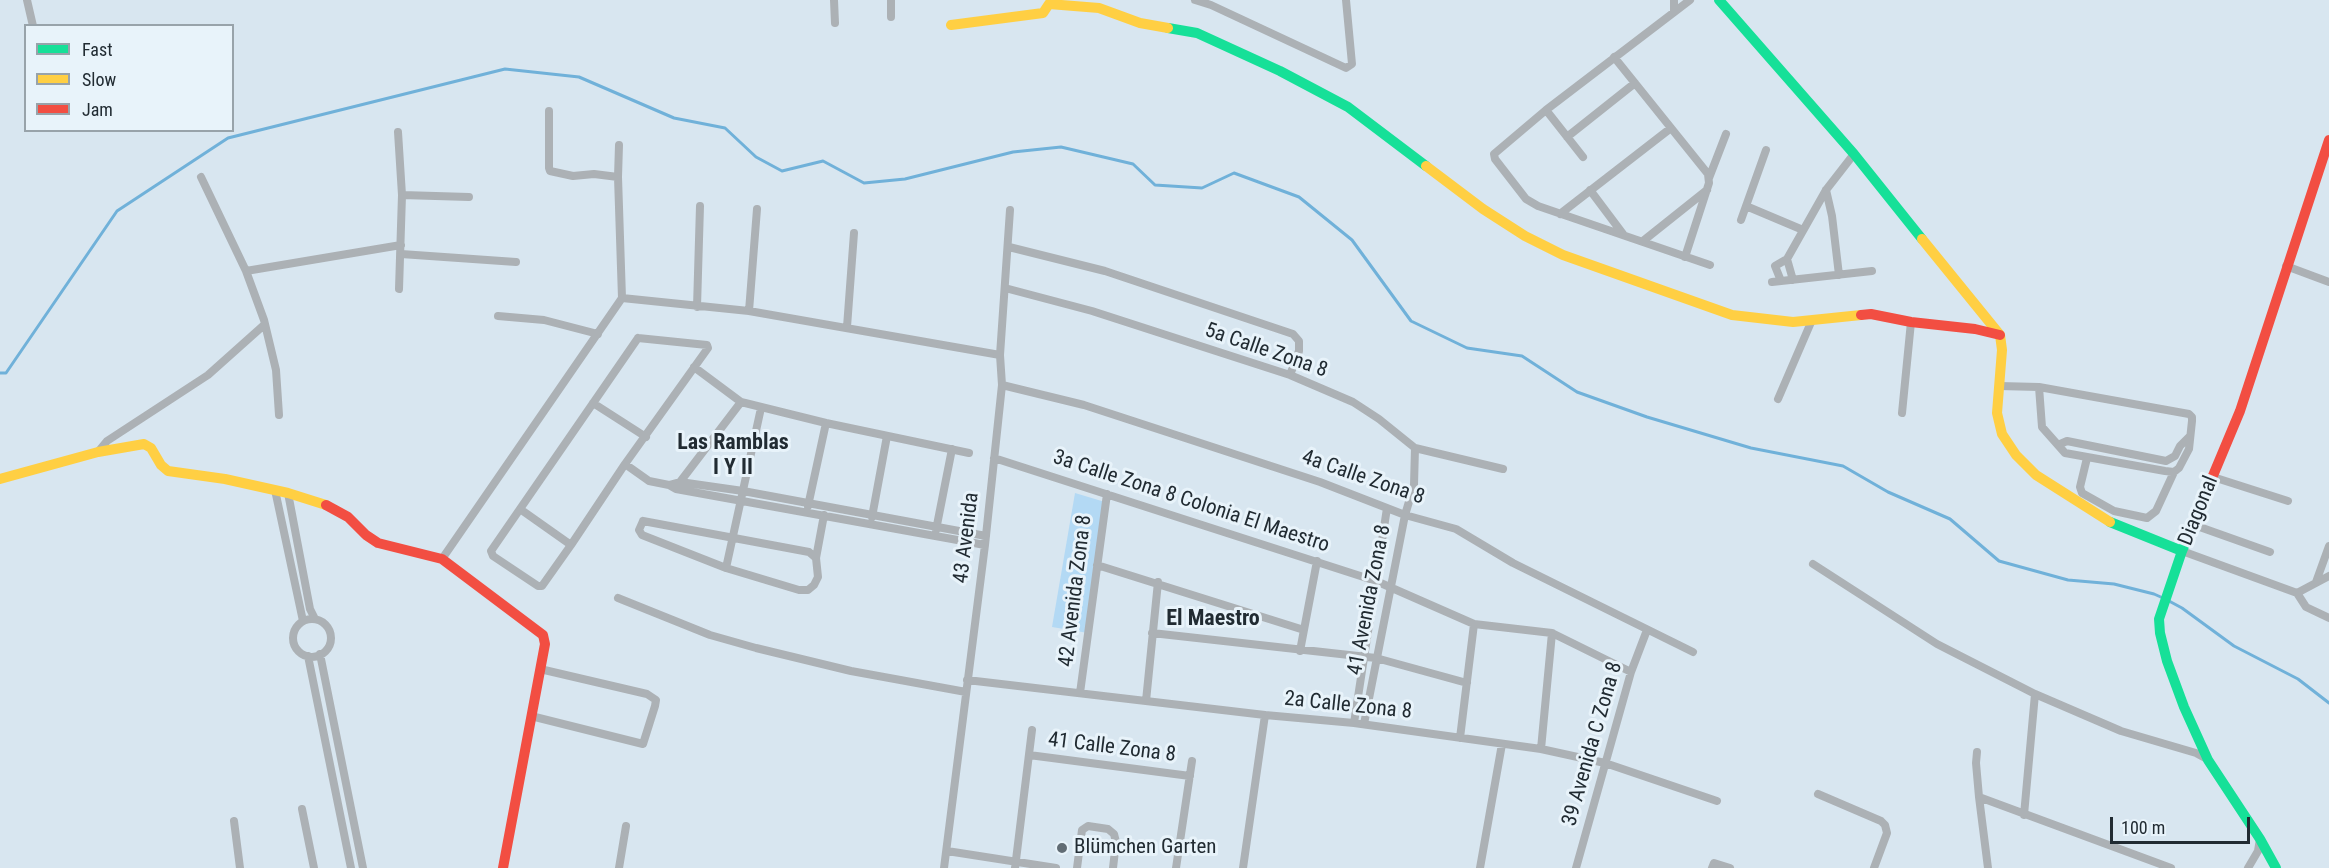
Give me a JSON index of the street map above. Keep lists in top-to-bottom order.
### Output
{
  "streets": {
    "street": [
      "5a Calle Zona 8",
      "4a Calle Zona 8",
      "3a Calle Zona 8 Colonia El Maestro",
      "Diagonal",
      "43 Avenida",
      "42 Avenida Zona 8",
      "41 Avenida Zona 8",
      "2a Calle Zona 8",
      "39 Avenida C Zona 8",
      "41 Calle Zona 8"
    ]
  },
  "crossings": [
    ["5a Calle Zona 8", "43 Avenida"],
    ["5a Calle Zona 8", "41 Avenida Zona 8"],
    ["4a Calle Zona 8", "43 Avenida"],
    ["4a Calle Zona 8", "41 Avenida Zona 8"],
    ["4a Calle Zona 8", "39 Avenida C Zona 8"],
    ["3a Calle Zona 8 Colonia El Maestro", "43 Avenida"],
    ["3a Calle Zona 8 Colonia El Maestro", "42 Avenida Zona 8"],
    ["3a Calle Zona 8 Colonia El Maestro", "41 Avenida Zona 8"],
    ["3a Calle Zona 8 Colonia El Maestro", "39 Avenida C Zona 8"],
    ["43 Avenida", "2a Calle Zona 8"],
    ["42 Avenida Zona 8", "2a Calle Zona 8"],
    ["41 Avenida Zona 8", "2a Calle Zona 8"],
    ["2a Calle Zona 8", "39 Avenida C Zona 8"]
  ],
  "districts": ["Las Ramblas I Y II", "El Maestro"],
  "places": ["Blümchen Garten"],
  "legend": ["Fast", "Slow", "Jam"],
  "scale_bar": "100 m"
}
